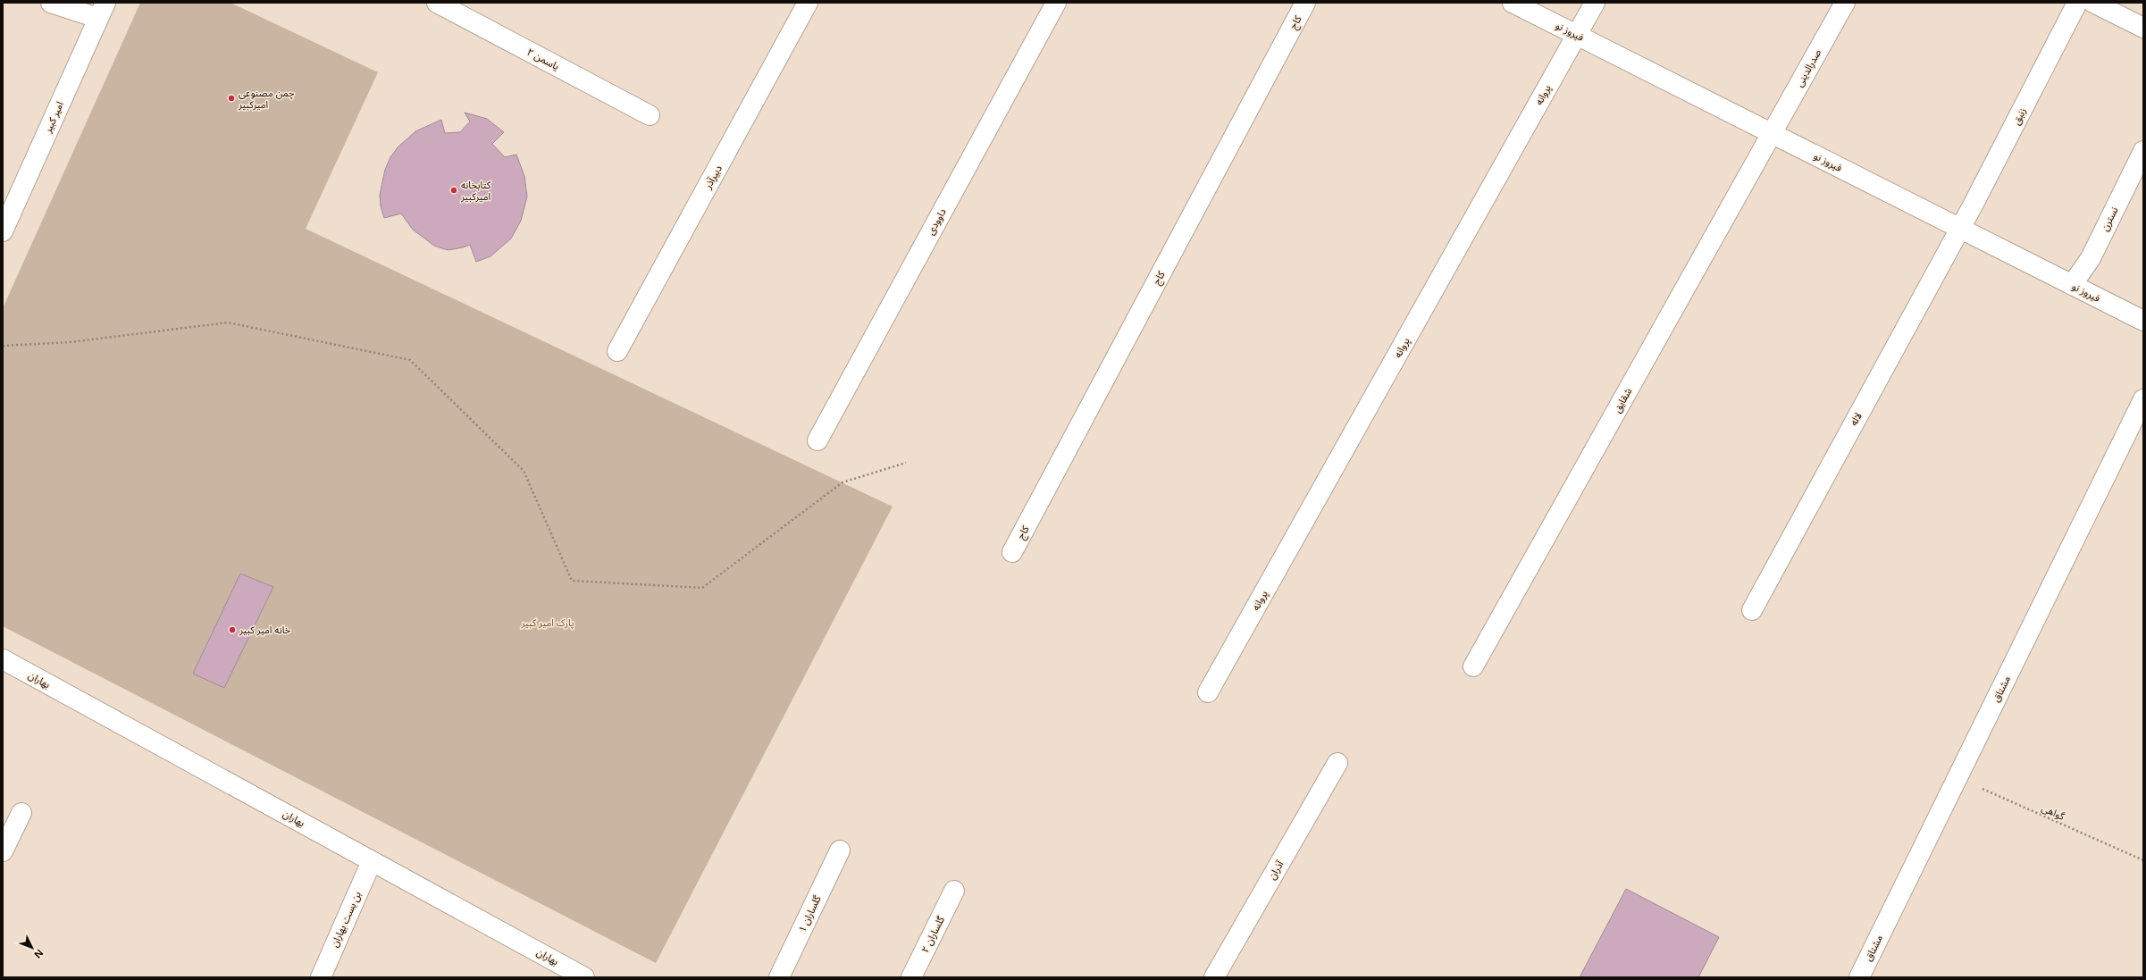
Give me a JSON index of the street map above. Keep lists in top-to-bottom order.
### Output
{
  "streets": {
    "street": [
      "کاج",
      "فیروز نو",
      "یاسمن ۲",
      "صدرالدینی",
      "پروانه",
      "زنبق",
      "امیر کبیر",
      "دبیرآذر",
      "نسترن",
      "داوودی",
      "شقایق",
      "لاله",
      "بهاران",
      "مشتاق",
      "آذران",
      "گلساران ۱",
      "بن بست بهاران",
      "گلساران ۲"
    ],
    "path": ["گواهی"]
  },
  "crossings": [
    ["فیروز نو", "صدرالدینی"],
    ["فیروز نو", "پروانه"],
    ["فیروز نو", "زنبق"],
    ["فیروز نو", "نسترن"],
    ["فیروز نو", "شقایق"],
    ["فیروز نو", "لاله"],
    ["صدرالدینی", "شقایق"],
    ["زنبق", "لاله"],
    ["بهاران", "بن بست بهاران"],
    ["مشتاق", "گواهی"]
  ],
  "parks": ["پارک امیر کبیر"],
  "places": ["چمن مصنوعی امیرکبیر", "کتابخانه امیرکبیر", "خانه امیر کبیر"],
  "north": "bottom right"
}
